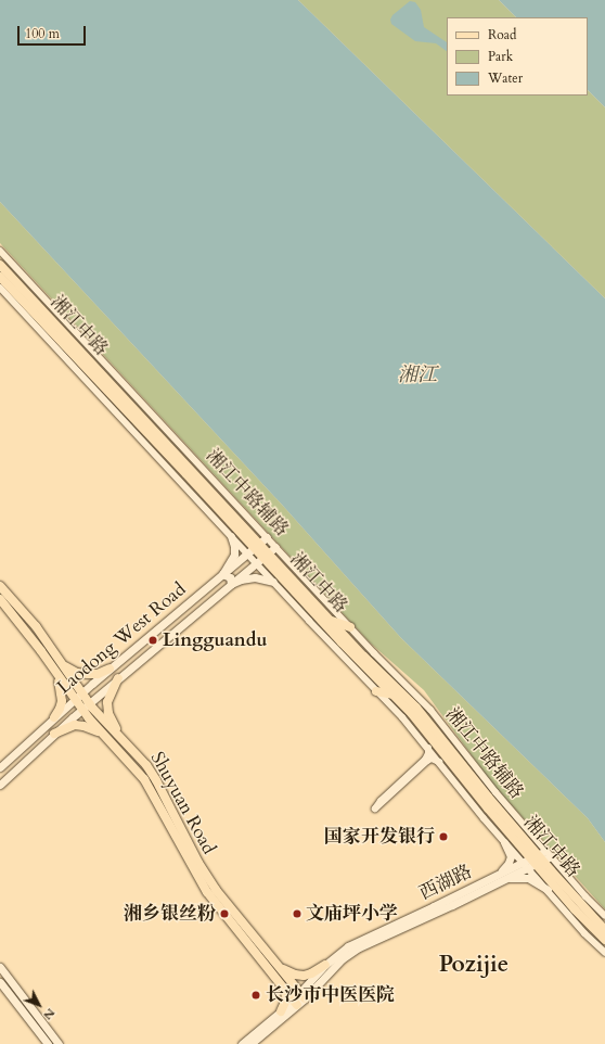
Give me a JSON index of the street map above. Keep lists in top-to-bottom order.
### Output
{
  "streets": {
    "main road": [
      "湘江中路",
      "Laodong West Road",
      "Shuyuan Road",
      "西湖路"
    ],
    "street": ["湘江中路辅路"]
  },
  "crossings": [
    ["湘江中路", "湘江中路辅路"],
    ["湘江中路", "Laodong West Road"],
    ["湘江中路", "西湖路"],
    ["湘江中路辅路", "Laodong West Road"],
    ["湘江中路辅路", "西湖路"],
    ["Laodong West Road", "Shuyuan Road"],
    ["Shuyuan Road", "西湖路"]
  ],
  "districts": ["Pozijie"],
  "water": ["湘江"],
  "places": [
    "Lingguandu",
    "国家开发银行",
    "湘乡银丝粉",
    "文庙坪小学",
    "长沙市中医医院"
  ],
  "legend": ["Road", "Park", "Water"],
  "scale_bar": "100 m",
  "north": "bottom right"
}
